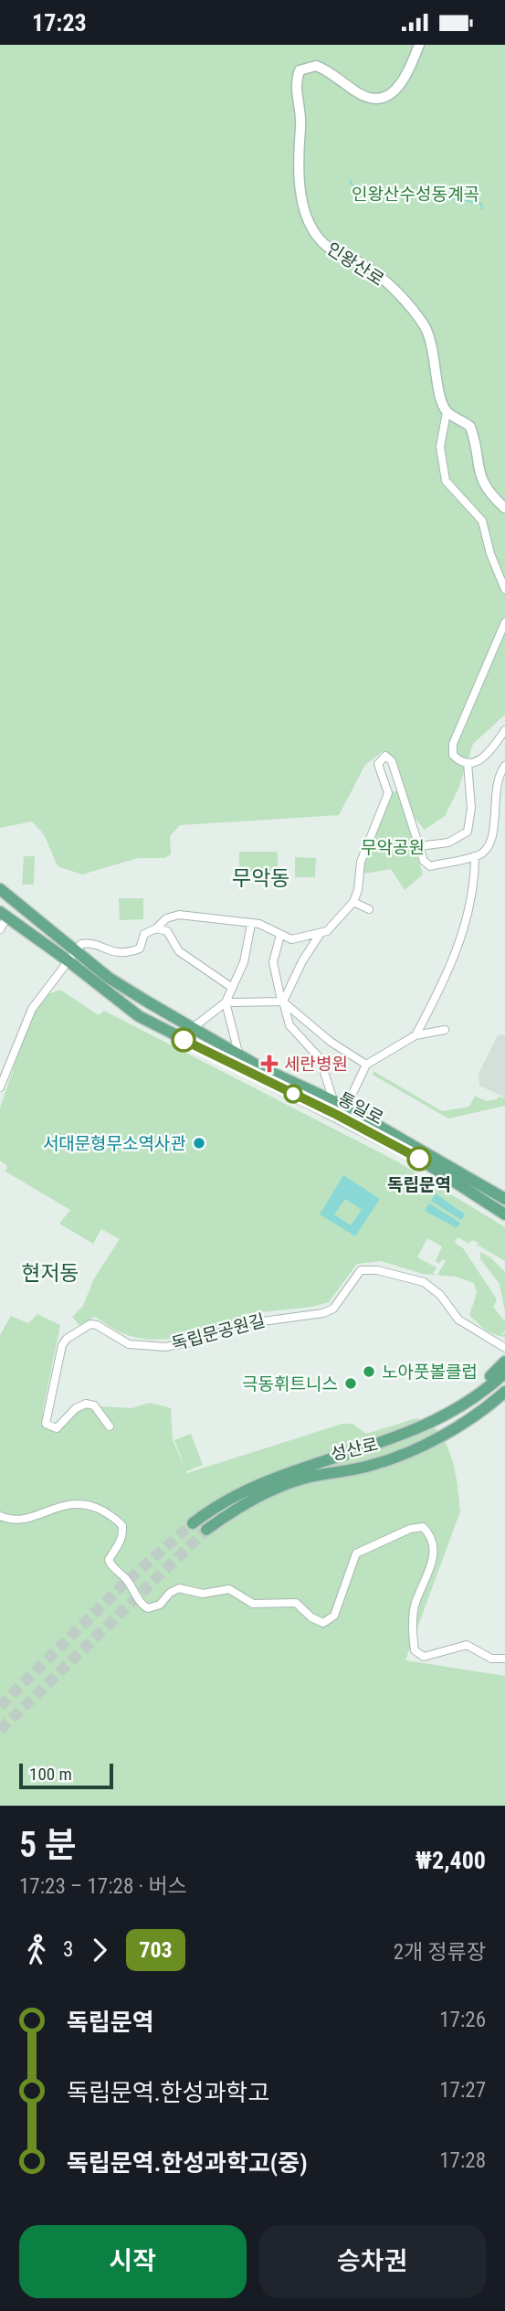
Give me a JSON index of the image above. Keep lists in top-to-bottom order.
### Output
{
  "streets": {
    "main road": ["통일로", "성산로"],
    "street": ["인왕산로", "독립문공원길"]
  },
  "districts": ["무악동", "현저동"],
  "parks": ["인왕산수성동계곡", "무악공원"],
  "places": {
    "health": ["세란병원"],
    "other": [
      "서대문형무소역사관",
      "독립문역",
      "노아풋볼클럽",
      "극동휘트니스"
    ]
  },
  "lines": ["bus line 703"],
  "scale_bar": "100 m",
  "page": {
    "status": "17:23",
    "scale": "100 m",
    "heading": ["5 분", "17:23 – 17:28 · 버스", "₩2,400"],
    "legs": ["3", "703", "2개 정류장"],
    "list": [
      {
        "name": "독립문역",
        "value": "17:26"
      },
      {
        "name": "독립문역.한성과학고",
        "value": "17:27"
      },
      {
        "name": "독립문역.한성과학고(중)",
        "value": "17:28"
      }
    ],
    "buttons": ["시작", "승차권"]
  }
}
